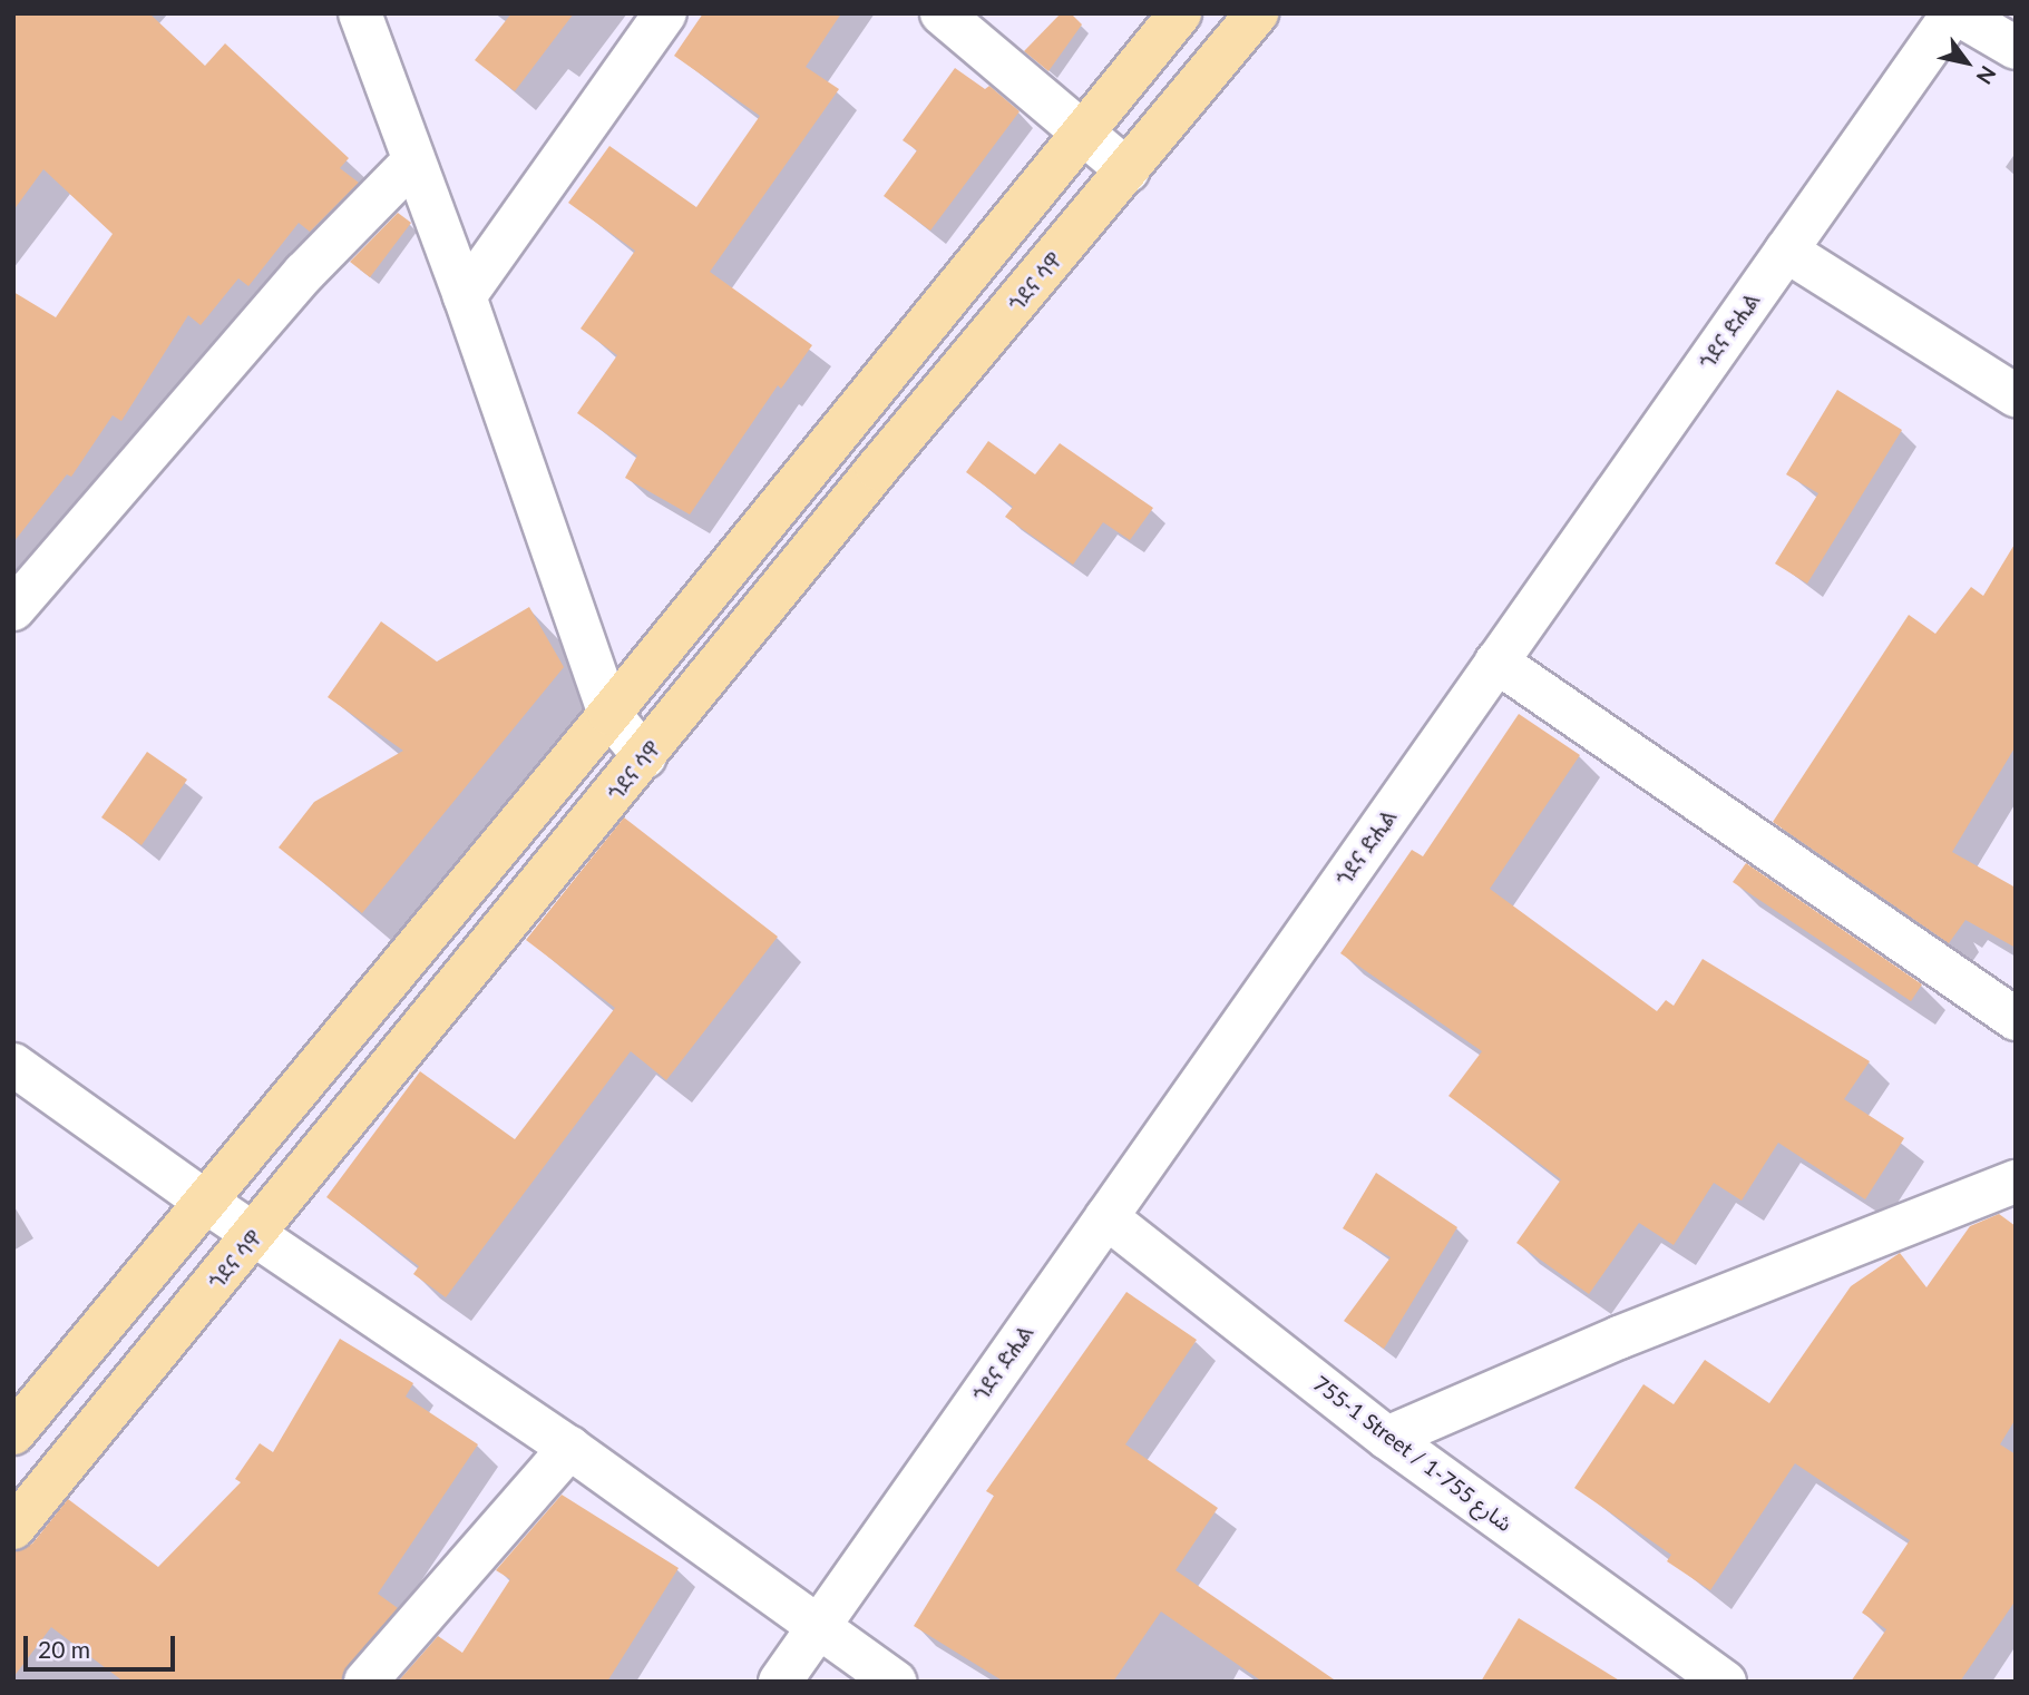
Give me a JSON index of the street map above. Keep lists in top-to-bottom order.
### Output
{
  "streets": {
    "main road": ["ጎደና ሳዋ"],
    "street": ["ጎደና ድሒል", "755-1 Street / شارع 755-1"]
  },
  "crossings": [
    ["ጎደና ድሒል", "755-1 Street / شارع 755-1"]
  ],
  "scale_bar": "20 m",
  "north": "bottom right"
}
